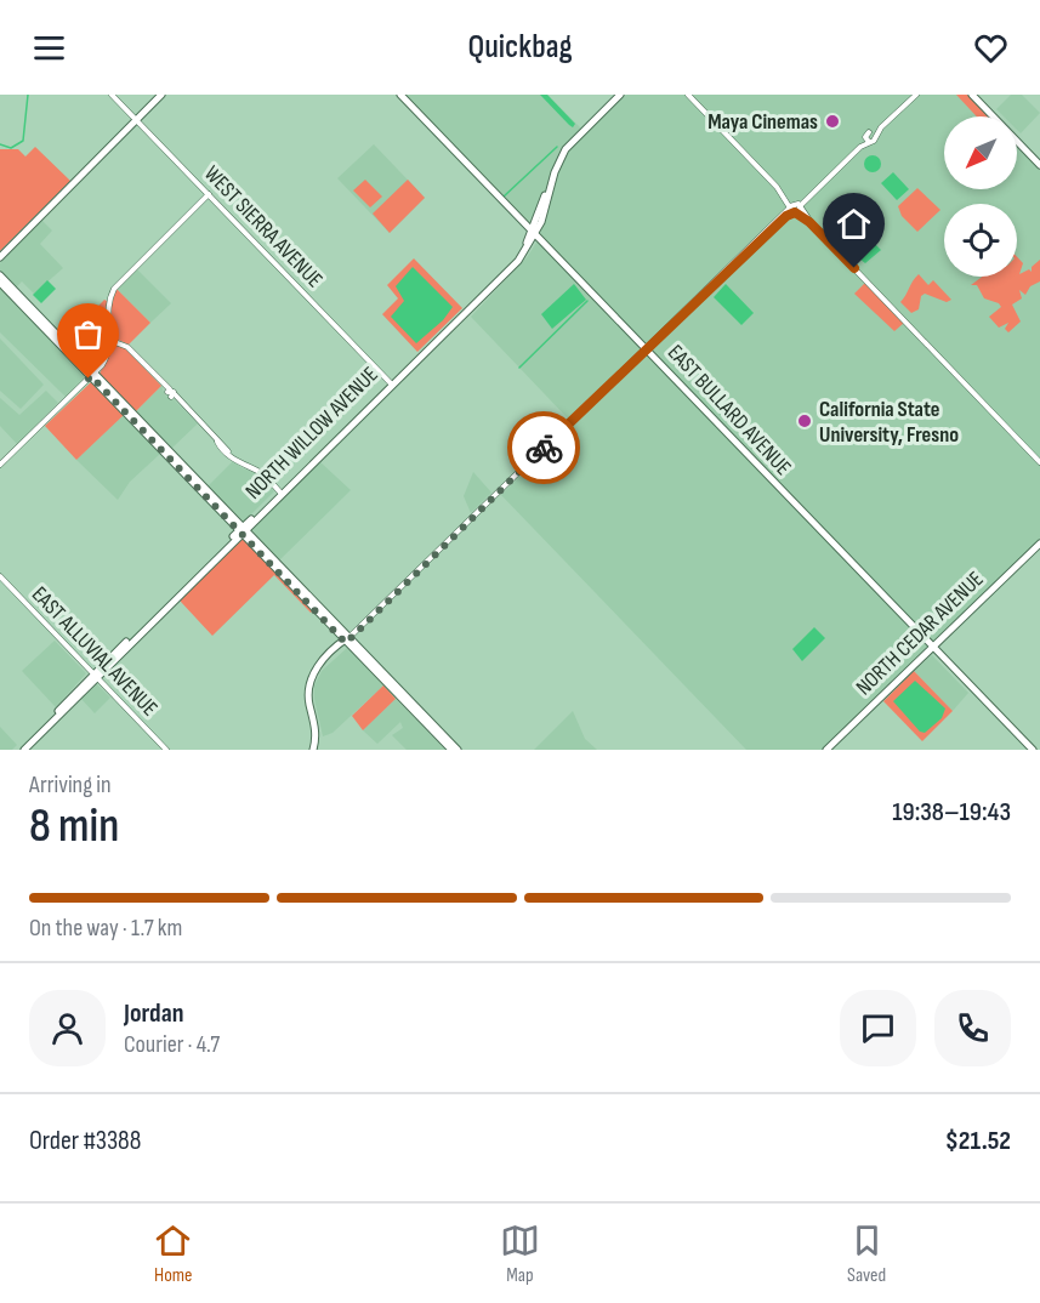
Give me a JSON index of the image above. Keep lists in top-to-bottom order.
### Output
{
  "streets": {
    "main road": ["EAST BULLARD AVENUE", "NORTH WILLOW AVENUE", "NORTH CEDAR AVENUE"],
    "street": ["WEST SIERRA AVENUE", "EAST ALLUVIAL AVENUE"]
  },
  "crossings": [
    ["WEST SIERRA AVENUE", "NORTH WILLOW AVENUE"],
    ["EAST BULLARD AVENUE", "NORTH WILLOW AVENUE"],
    ["EAST BULLARD AVENUE", "NORTH CEDAR AVENUE"],
    ["NORTH WILLOW AVENUE", "EAST ALLUVIAL AVENUE"]
  ],
  "places": ["Maya Cinemas", "California State University, Fresno"],
  "north": "bottom left",
  "page": {
    "header": "Quickbag",
    "heading": ["8 min", "Arriving in", "19:38–19:43"],
    "panel": [
      "Jordan",
      "Courier · 4.7",
      "Order #3388",
      "$21.52"
    ],
    "bar": "On the way · 1.7 km",
    "tabs": ["Home", "Map", "Saved"]
  }
}
